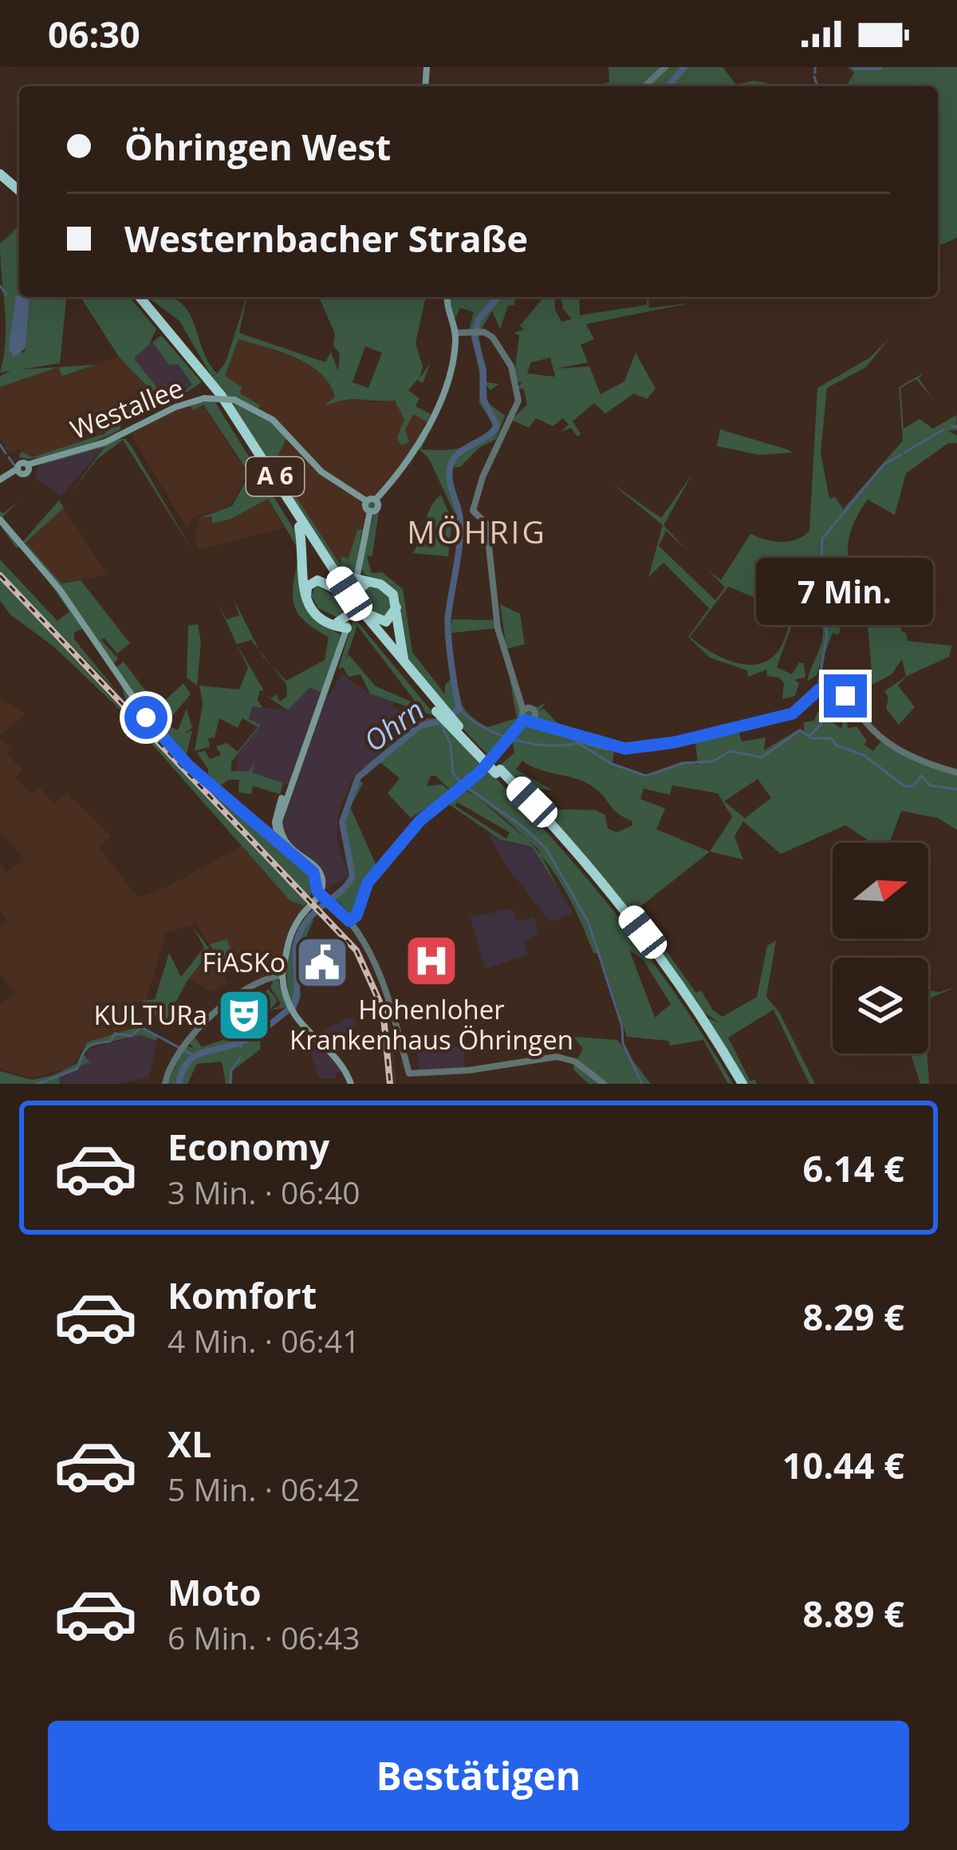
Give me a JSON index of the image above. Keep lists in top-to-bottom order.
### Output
{
  "streets": {
    "highway": ["A 6"],
    "main road": ["Westallee"]
  },
  "districts": ["MÖHRIG"],
  "water": ["Ohrn"],
  "places": {
    "hospital": ["Hohenloher Krankenhaus Öhringen"],
    "public building": ["FiASKo"],
    "theatre": ["KULTURa"]
  },
  "north": "right",
  "page": {
    "status": "06:30",
    "banner": ["Öhringen West", "Westernbacher Straße"],
    "bubble": "7 Min.",
    "list": [
      {
        "name": "Economy",
        "note": "3 Min. · 06:40",
        "value": "6.14 €"
      },
      {
        "name": "Komfort",
        "note": "4 Min. · 06:41",
        "value": "8.29 €"
      },
      {
        "name": "XL",
        "note": "5 Min. · 06:42",
        "value": "10.44 €"
      },
      {
        "name": "Moto",
        "note": "6 Min. · 06:43",
        "value": "8.89 €"
      }
    ],
    "buttons": "Bestätigen"
  }
}
